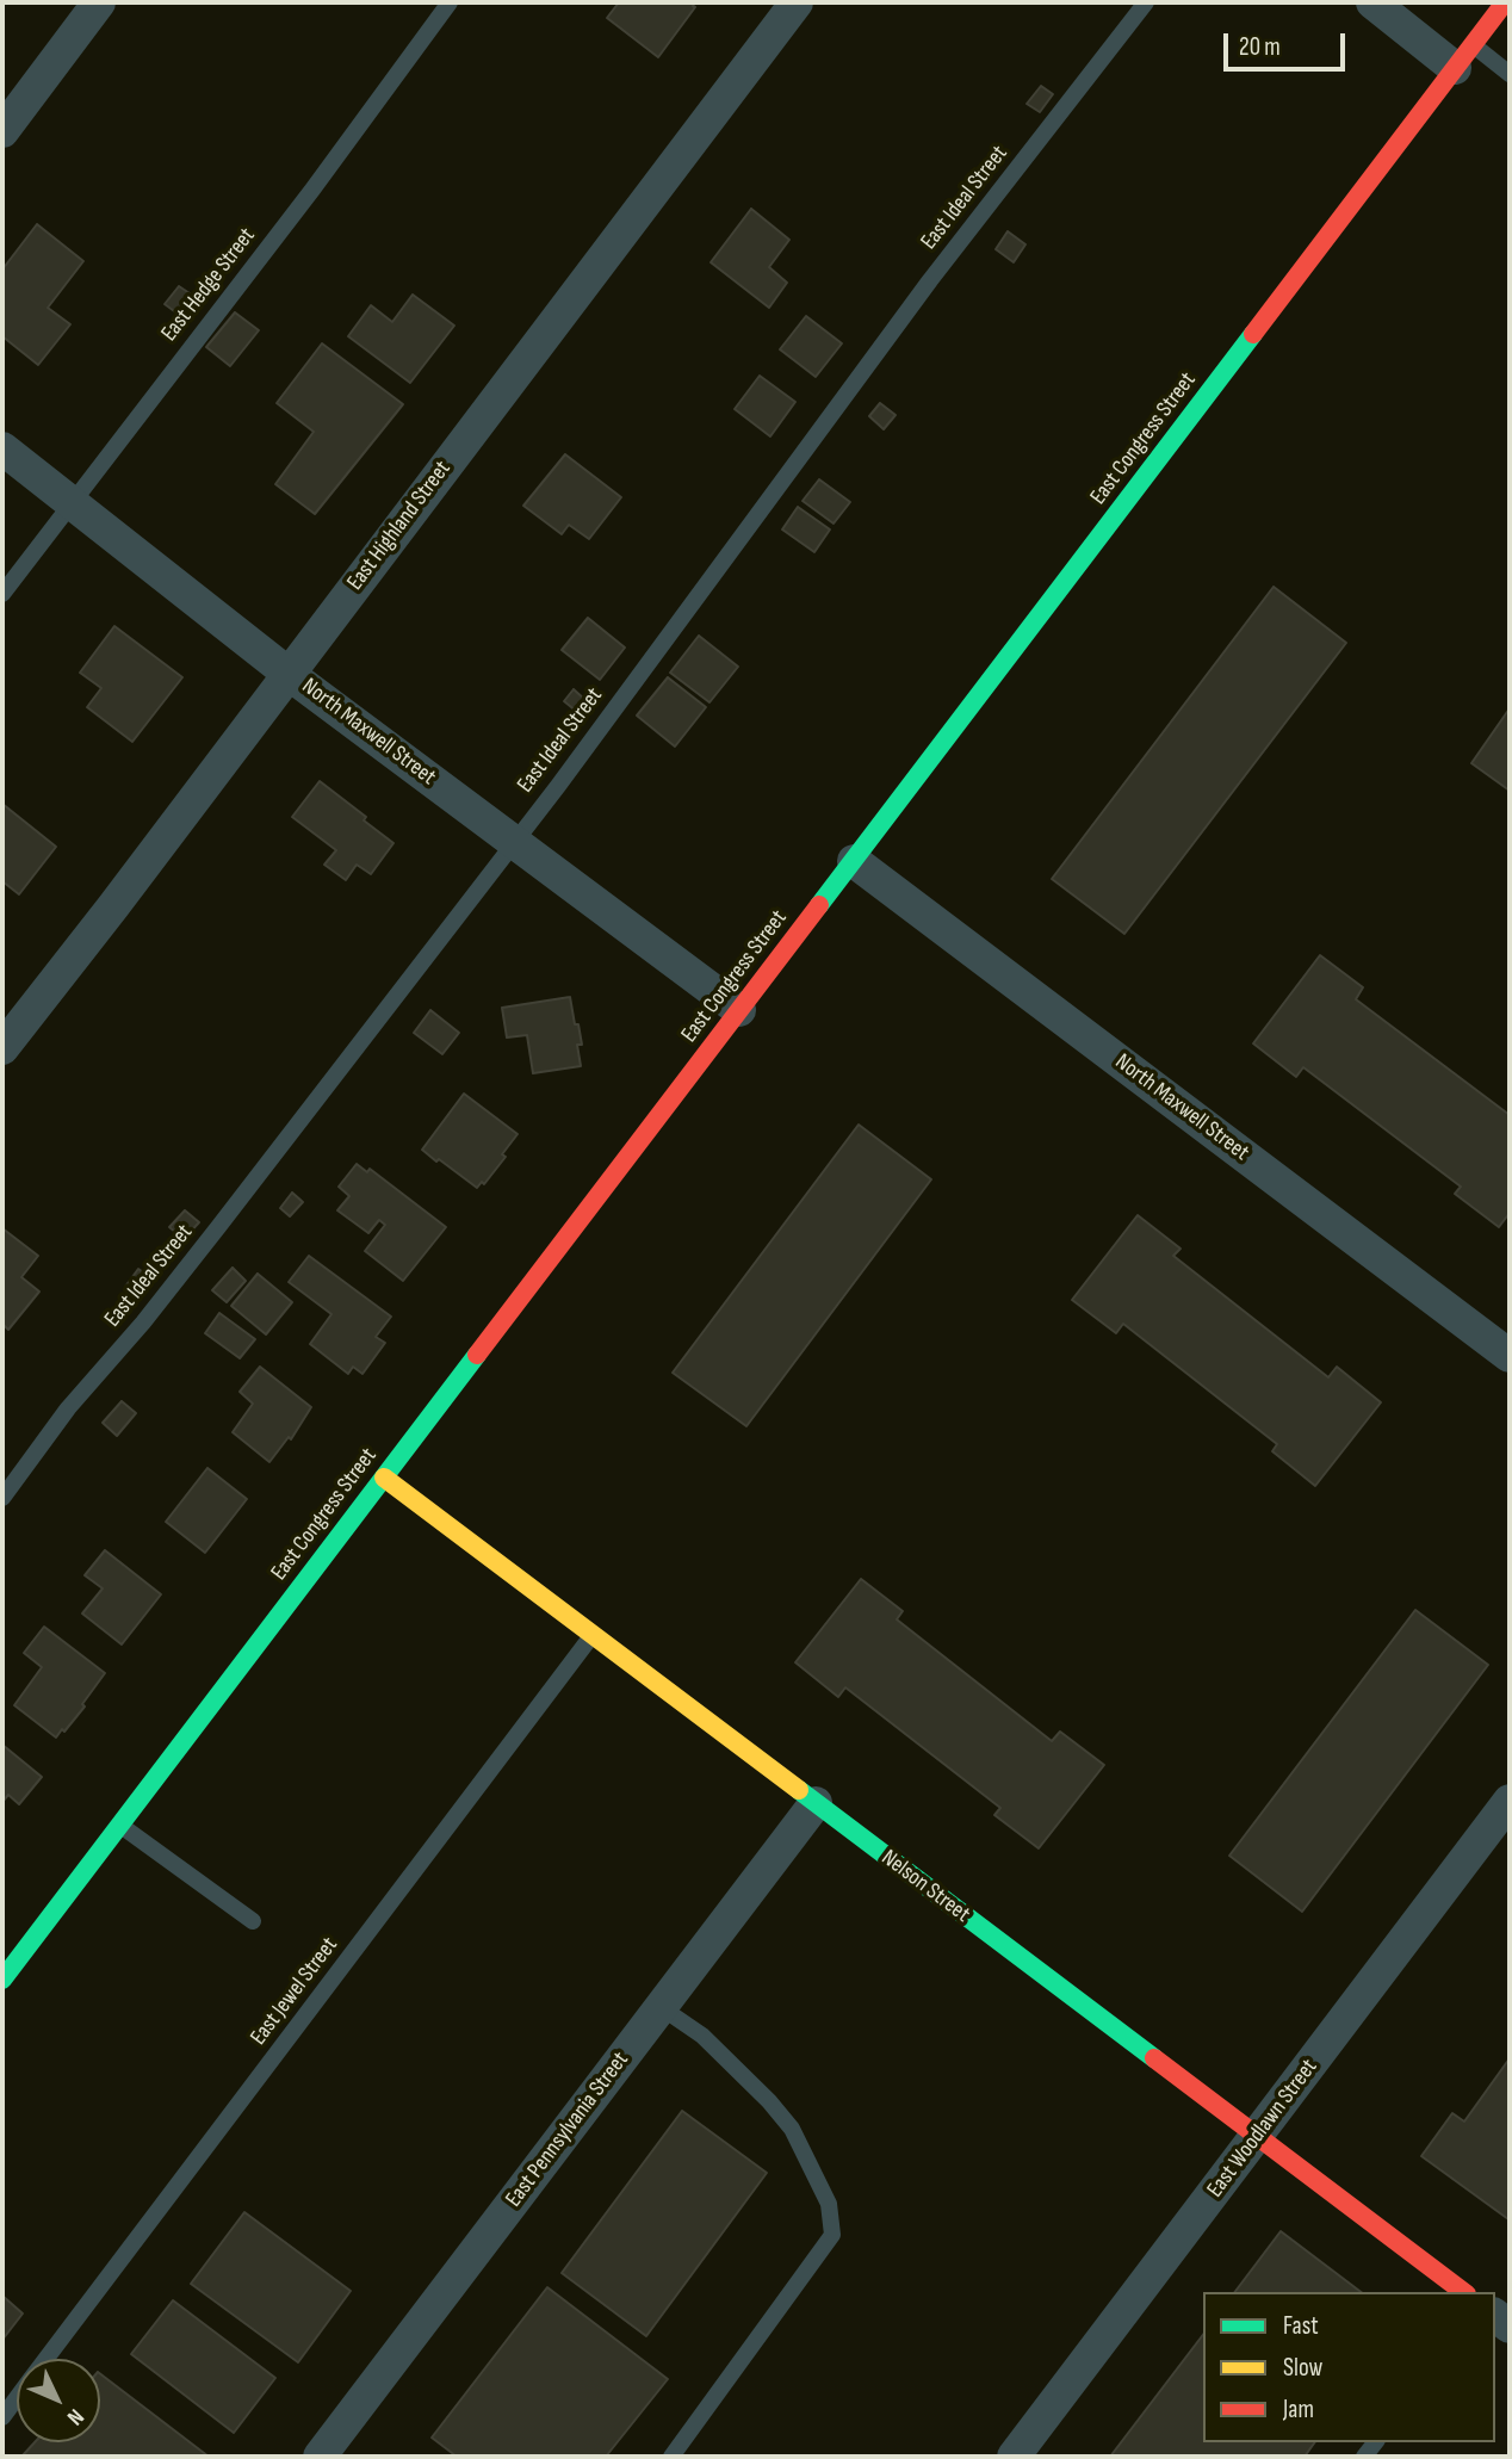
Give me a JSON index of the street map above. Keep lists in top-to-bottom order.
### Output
{
  "streets": {
    "street": [
      "East Congress Street",
      "East Highland Street",
      "North Maxwell Street",
      "Nelson Street",
      "East Woodlawn Street",
      "East Pennsylvania Street"
    ],
    "lane": ["East Ideal Street", "East Hedge Street", "East Jewel Street"]
  },
  "crossings": [
    ["East Ideal Street", "North Maxwell Street"],
    ["East Hedge Street", "North Maxwell Street"],
    ["East Congress Street", "North Maxwell Street"],
    ["East Congress Street", "Nelson Street"],
    ["East Highland Street", "North Maxwell Street"],
    ["Nelson Street", "East Jewel Street"],
    ["Nelson Street", "East Woodlawn Street"],
    ["Nelson Street", "East Pennsylvania Street"]
  ],
  "legend": ["Fast", "Slow", "Jam"],
  "scale_bar": "20 m",
  "north": "bottom right"
}
